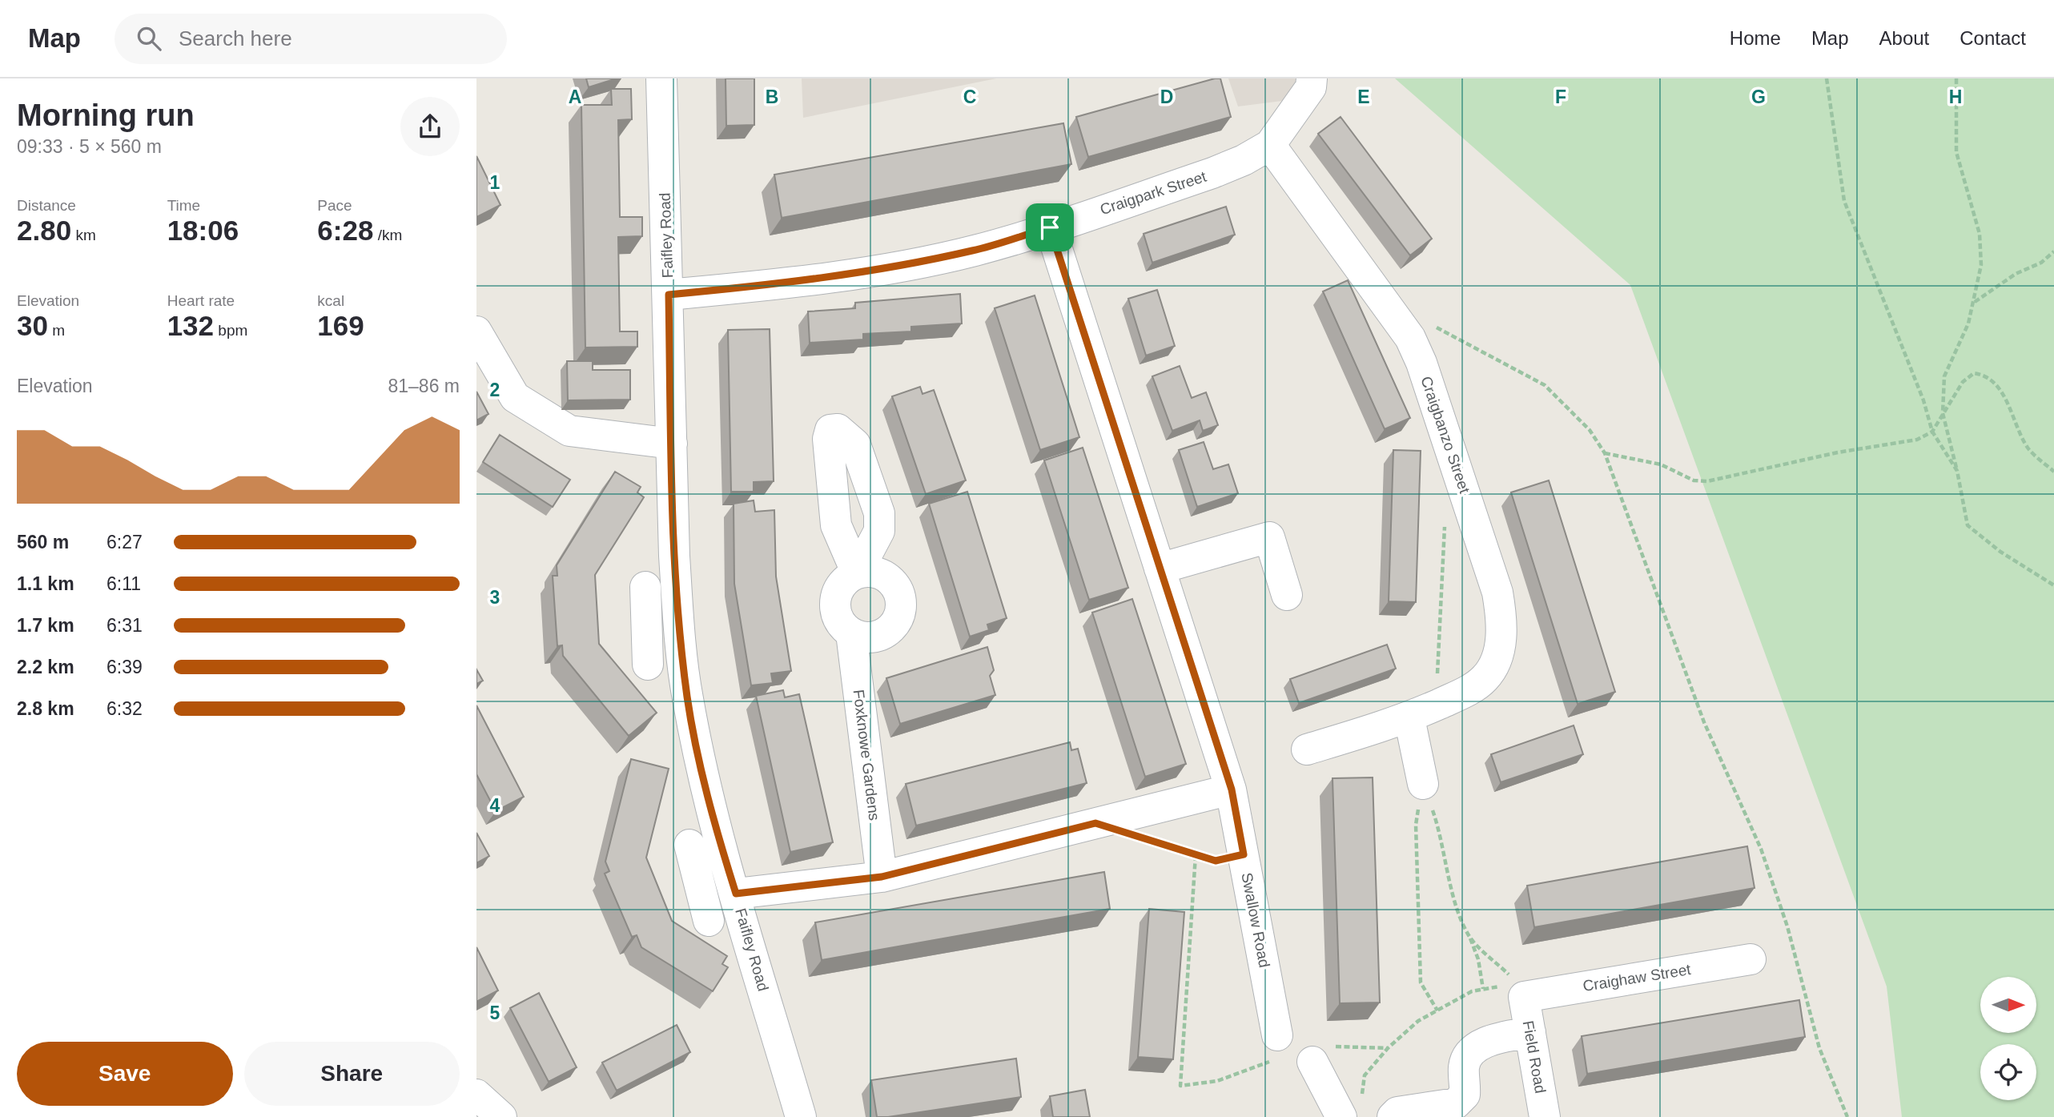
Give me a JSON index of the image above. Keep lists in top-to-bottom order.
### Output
{
  "streets": {
    "street": [
      "Craigpark Street",
      "Faifley Road",
      "Craigbanzo Street",
      "Foxknowe Gardens",
      "Swallow Road",
      "Craighaw Street",
      "Field Road"
    ]
  },
  "crossings": [
    ["Craigpark Street", "Faifley Road"],
    ["Craigpark Street", "Craigbanzo Street"],
    ["Craigpark Street", "Swallow Road"],
    ["Craighaw Street", "Field Road"]
  ],
  "north": "right",
  "page": {
    "header": "Map",
    "search": "Search here",
    "nav": [
      "Home",
      "Map",
      "About",
      "Contact"
    ],
    "heading": ["Morning run", "09:33 · 5 × 560 m"],
    "stats": [
      ["Distance", "2.80 km"],
      ["Time", "18:06"],
      ["Pace", "6:28 /km"],
      ["Elevation", "30 m"],
      ["Heart rate", "132 bpm"],
      ["kcal", "169"]
    ],
    "chart": ["Elevation", "81–86 m"],
    "list": [
      {
        "name": "560 m",
        "note": "6:27"
      },
      {
        "name": "1.1 km",
        "note": "6:11"
      },
      {
        "name": "1.7 km",
        "note": "6:31"
      },
      {
        "name": "2.2 km",
        "note": "6:39"
      },
      {
        "name": "2.8 km",
        "note": "6:32"
      }
    ],
    "buttons": ["Save", "Share"]
  },
  "grid": {
    "columns": [
      "A",
      "B",
      "C",
      "D",
      "E",
      "F",
      "G",
      "H"
    ],
    "rows": [
      "1",
      "2",
      "3",
      "4",
      "5"
    ]
  }
}
